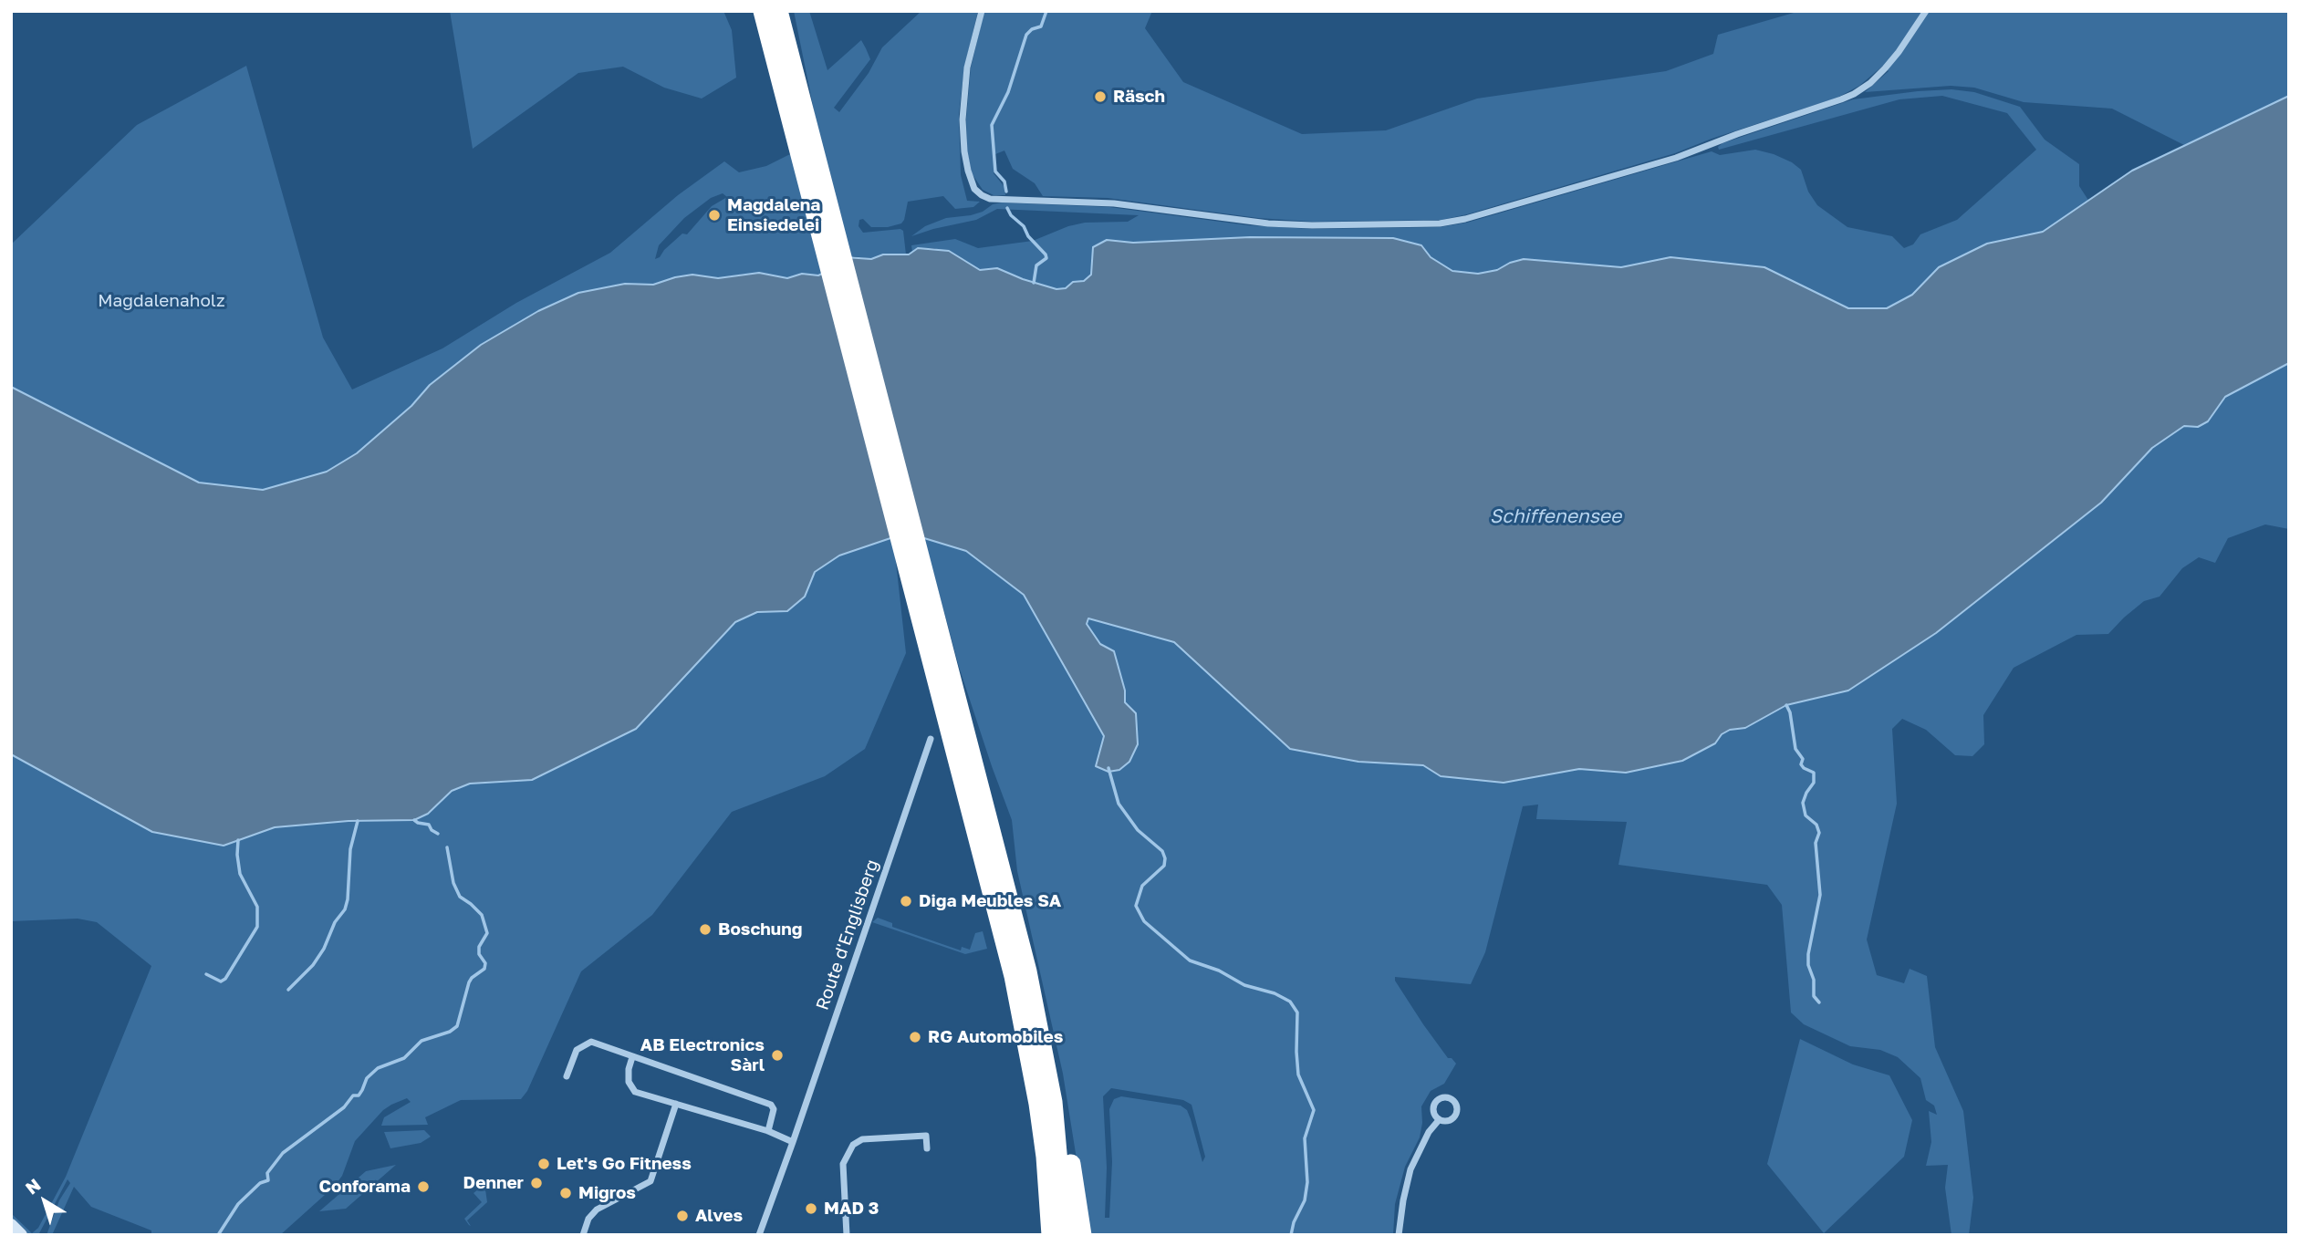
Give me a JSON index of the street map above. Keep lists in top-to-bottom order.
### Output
{
  "streets": {
    "street": ["Route d'Englisberg"]
  },
  "water": ["Schiffenensee"],
  "parks": ["Magdalenaholz"],
  "places": [
    "Räsch",
    "Magdalena Einsiedelei",
    "Diga Meubles SA",
    "Boschung",
    "RG Automobiles",
    "AB Electronics Sàrl",
    "Let's Go Fitness",
    "Denner",
    "Conforama",
    "Migros",
    "MAD 3",
    "Alves"
  ],
  "north": "top left"
}
